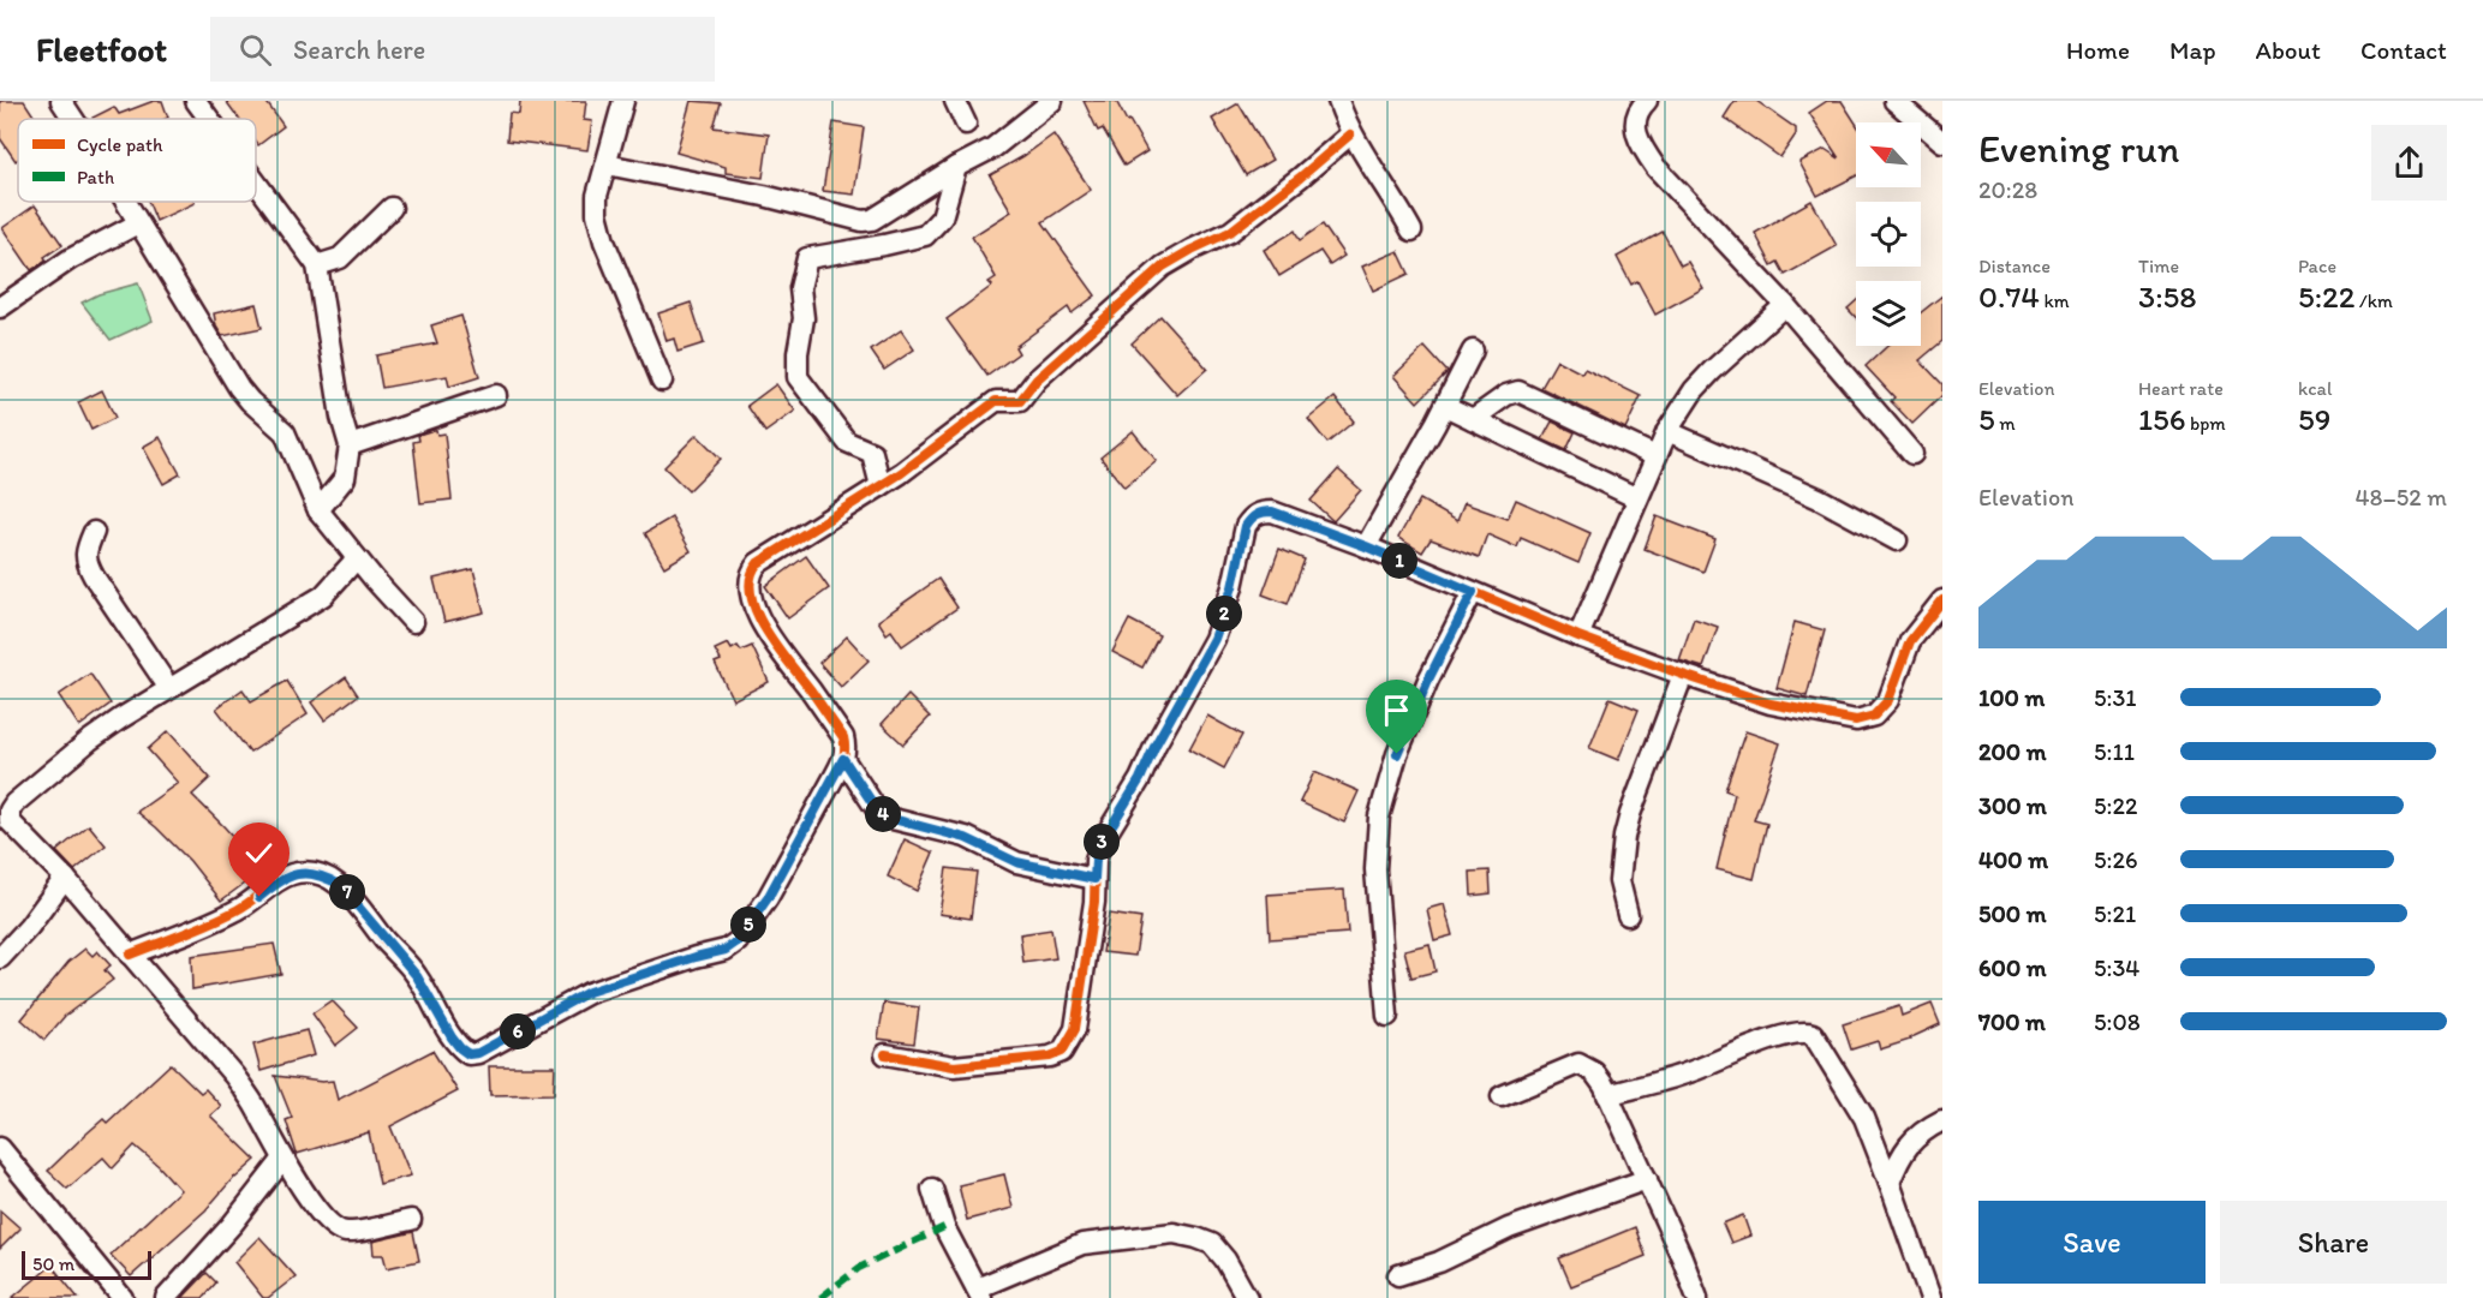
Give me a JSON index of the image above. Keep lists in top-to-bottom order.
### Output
{
  "legend": ["Cycle path", "Path"],
  "scale_bar": "50 m",
  "north": "top left",
  "page": {
    "header": "Fleetfoot",
    "search": "Search here",
    "nav": [
      "Home",
      "Map",
      "About",
      "Contact"
    ],
    "heading": ["Evening run", "20:28"],
    "stats": [
      ["Distance", "0.74 km"],
      ["Time", "3:58"],
      ["Pace", "5:22 /km"],
      ["Elevation", "5 m"],
      ["Heart rate", "156 bpm"],
      ["kcal", "59"]
    ],
    "chart": ["Elevation", "48–52 m"],
    "pins": [
      "1",
      "2",
      "4",
      "3",
      "7",
      "5",
      "6"
    ],
    "list": [
      {
        "name": "100 m",
        "note": "5:31"
      },
      {
        "name": "200 m",
        "note": "5:11"
      },
      {
        "name": "300 m",
        "note": "5:22"
      },
      {
        "name": "400 m",
        "note": "5:26"
      },
      {
        "name": "500 m",
        "note": "5:21"
      },
      {
        "name": "600 m",
        "note": "5:34"
      },
      {
        "name": "700 m",
        "note": "5:08"
      }
    ],
    "buttons": ["Save", "Share"],
    "scale": "50 m"
  }
}
